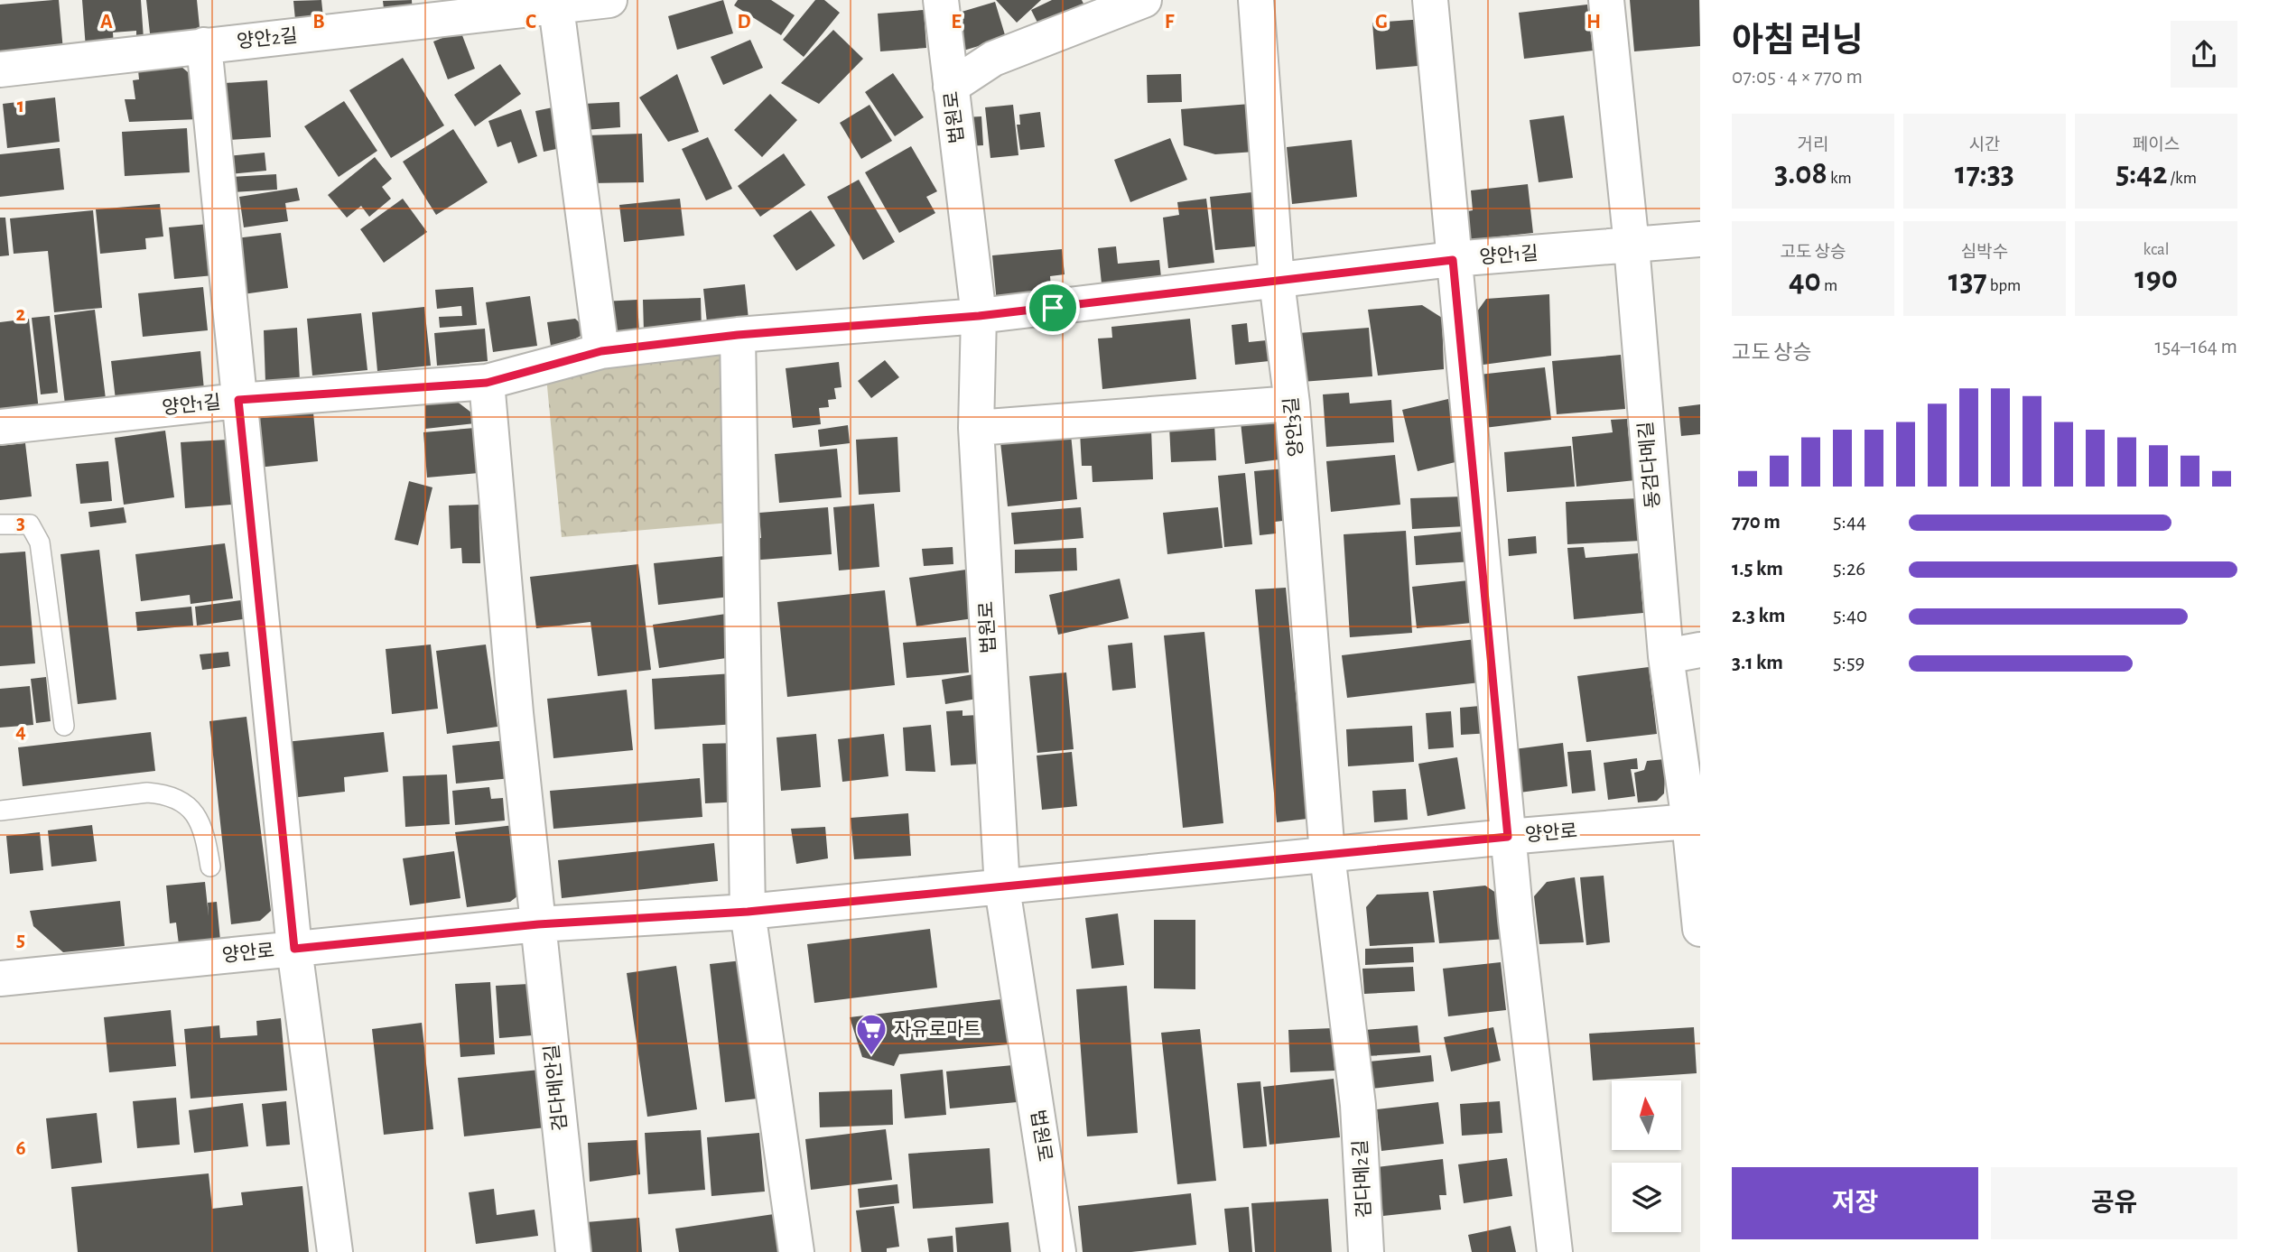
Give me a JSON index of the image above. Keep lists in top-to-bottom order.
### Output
{
  "streets": {
    "street": [
      "양안2길",
      "법원로",
      "양안1길",
      "양안3길",
      "동검다메길",
      "양안로",
      "검다메안길",
      "검다메2길"
    ]
  },
  "crossings": [
    ["법원로", "양안1길"],
    ["법원로", "양안로"],
    ["양안1길", "양안3길"],
    ["양안1길", "동검다메길"],
    ["양안1길", "검다메안길"],
    ["양안3길", "양안로"],
    ["양안3길", "검다메2길"],
    ["동검다메길", "양안로"],
    ["양안로", "검다메안길"],
    ["양안로", "검다메2길"]
  ],
  "places": {
    "supermarket": ["자유로마트"]
  },
  "north": "top",
  "page": {
    "heading": ["아침 러닝", "07:05 · 4 × 770 m"],
    "stats": [
      ["거리", "3.08 km"],
      ["시간", "17:33"],
      ["페이스", "5:42 /km"],
      ["고도 상승", "40 m"],
      ["심박수", "137 bpm"],
      ["kcal", "190"]
    ],
    "chart": ["고도 상승", "154–164 m"],
    "list": [
      {
        "name": "770 m",
        "note": "5:44"
      },
      {
        "name": "1.5 km",
        "note": "5:26"
      },
      {
        "name": "2.3 km",
        "note": "5:40"
      },
      {
        "name": "3.1 km",
        "note": "5:59"
      }
    ],
    "buttons": ["저장", "공유"]
  },
  "grid": {
    "columns": [
      "A",
      "B",
      "C",
      "D",
      "E",
      "F",
      "G",
      "H"
    ],
    "rows": [
      "1",
      "2",
      "3",
      "4",
      "5",
      "6"
    ]
  }
}
